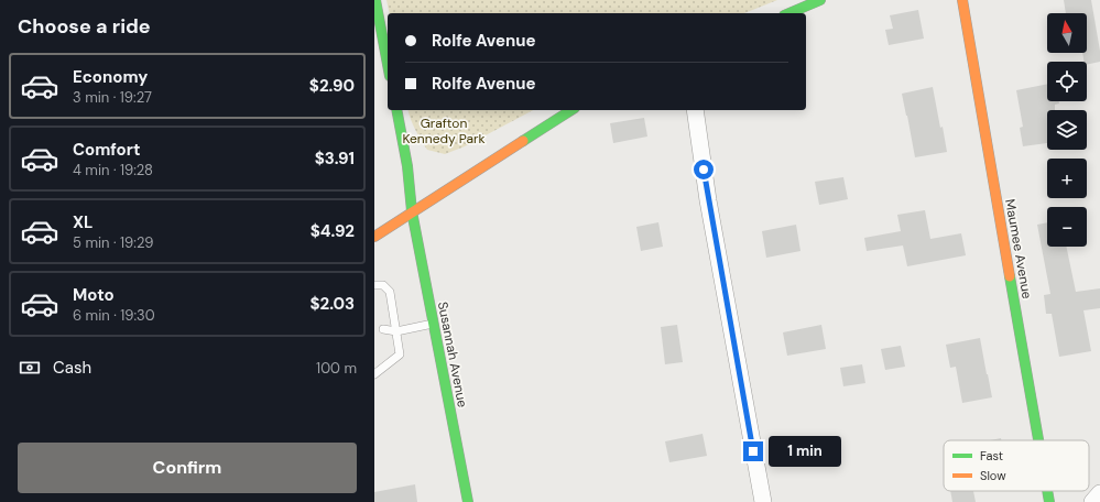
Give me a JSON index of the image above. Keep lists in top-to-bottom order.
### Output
{
  "streets": {
    "street": ["Maumee Avenue", "Susannah Avenue"]
  },
  "parks": ["Grafton Kennedy Park"],
  "legend": ["Fast", "Slow"],
  "north": "top",
  "page": {
    "heading": "Choose a ride",
    "map_buttons": ["+", "−"],
    "banner": ["Rolfe Avenue", "Rolfe Avenue"],
    "list": [
      {
        "name": "Economy",
        "note": "3 min · 19:27",
        "value": "$2.90"
      },
      {
        "name": "Comfort",
        "note": "4 min · 19:28",
        "value": "$3.91"
      },
      {
        "name": "XL",
        "note": "5 min · 19:29",
        "value": "$4.92"
      },
      {
        "name": "Moto",
        "note": "6 min · 19:30",
        "value": "$2.03"
      }
    ],
    "pay": ["Cash", "100 m"],
    "buttons": "Confirm",
    "bubble": "1 min"
  }
}
